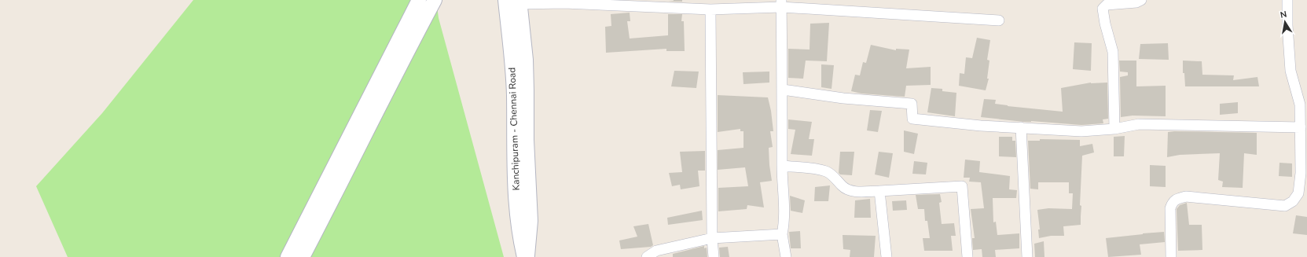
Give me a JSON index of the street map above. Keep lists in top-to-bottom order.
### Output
{
  "streets": {
    "main road": ["Kanchipuram - Chennai Road"]
  },
  "north": "top"
}
